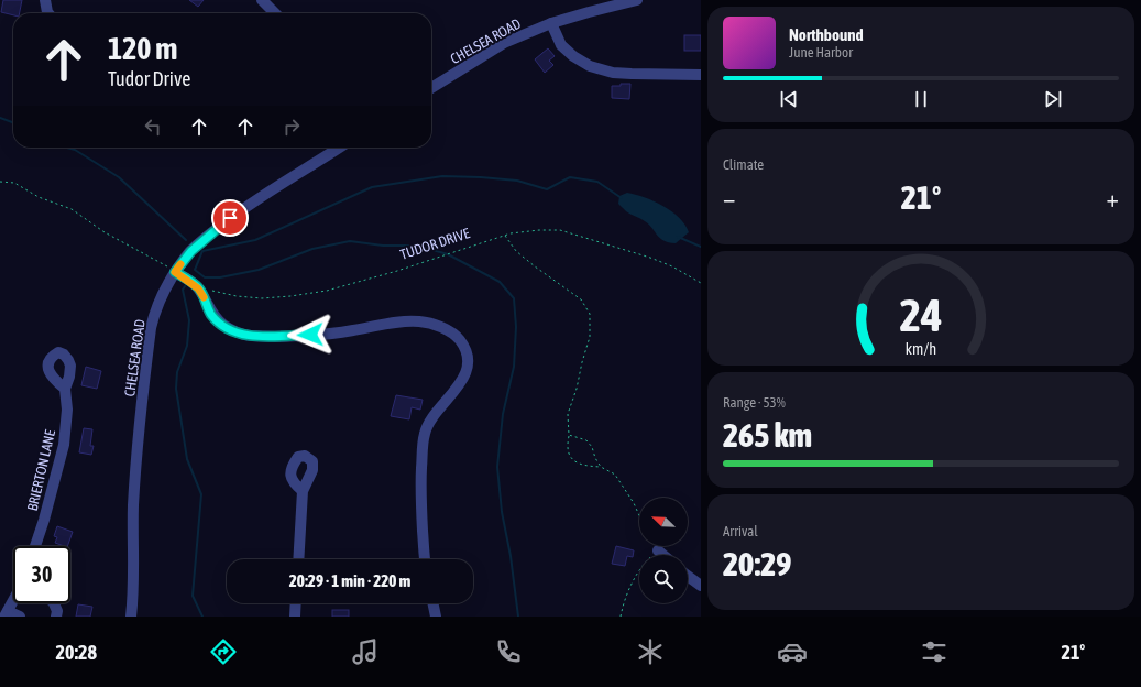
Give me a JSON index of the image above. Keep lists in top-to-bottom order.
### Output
{
  "streets": {
    "street": ["CHELSEA ROAD", "BRIERTON LANE"],
    "path": ["TUDOR DRIVE"]
  },
  "north": "top left",
  "page": {
    "turn": ["120 m", "Tudor Drive"],
    "song": ["Northbound", "June Harbor"],
    "tile": [
      "Climate",
      ["Range · 53%", "265 km"],
      ["Arrival", "20:29"]
    ],
    "heat": ["−", "21°", "+"],
    "limit": "30",
    "trip": "20:29 · 1 min · 220 m",
    "tabs": ["20:28", "21°"],
    "gauge": ["24", "km/h"]
  }
}
